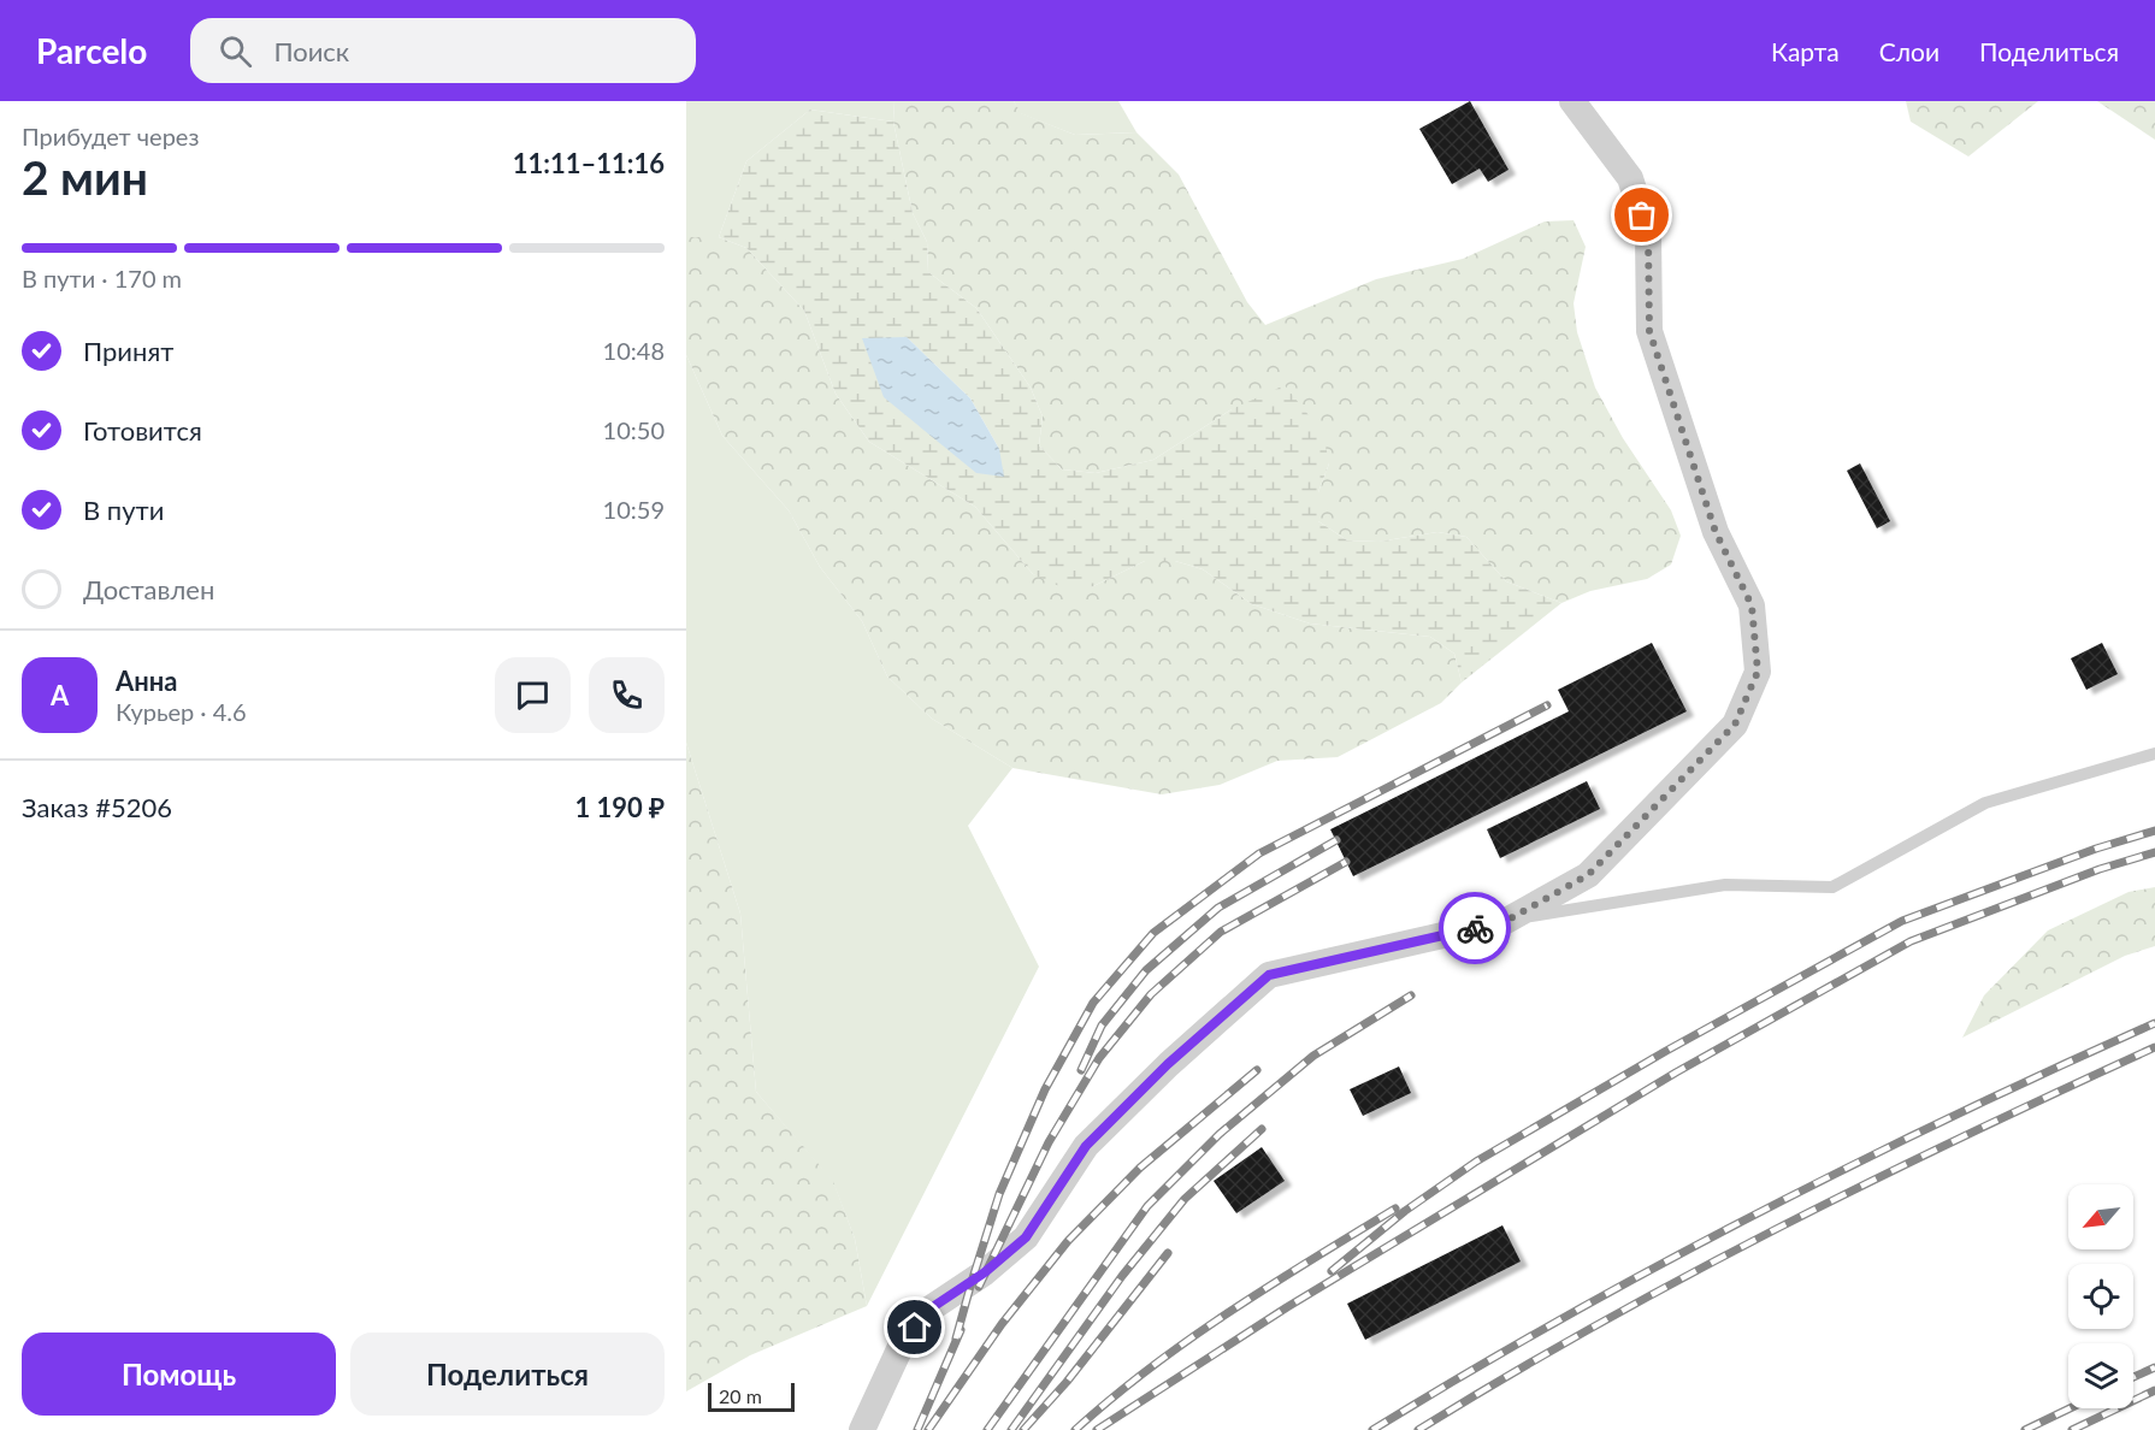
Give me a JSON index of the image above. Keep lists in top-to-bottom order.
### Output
{
  "scale_bar": "20 m",
  "north": "bottom left",
  "page": {
    "header": "Parcelo",
    "search": "Поиск",
    "nav": ["Карта", "Слои", "Поделиться"],
    "heading": ["2 мин", "Прибудет через", "11:11–11:16"],
    "panel": [
      "Анна",
      "Курьер · 4.6",
      "Заказ #5206",
      "1 190 ₽"
    ],
    "bar": "В пути · 170 m",
    "list": [
      ["Принят", "10:48"],
      ["Готовится", "10:50"],
      ["В пути", "10:59"],
      "Доставлен"
    ],
    "round": "А",
    "buttons": ["Помощь", "Поделиться"],
    "scale": "20 m"
  }
}
